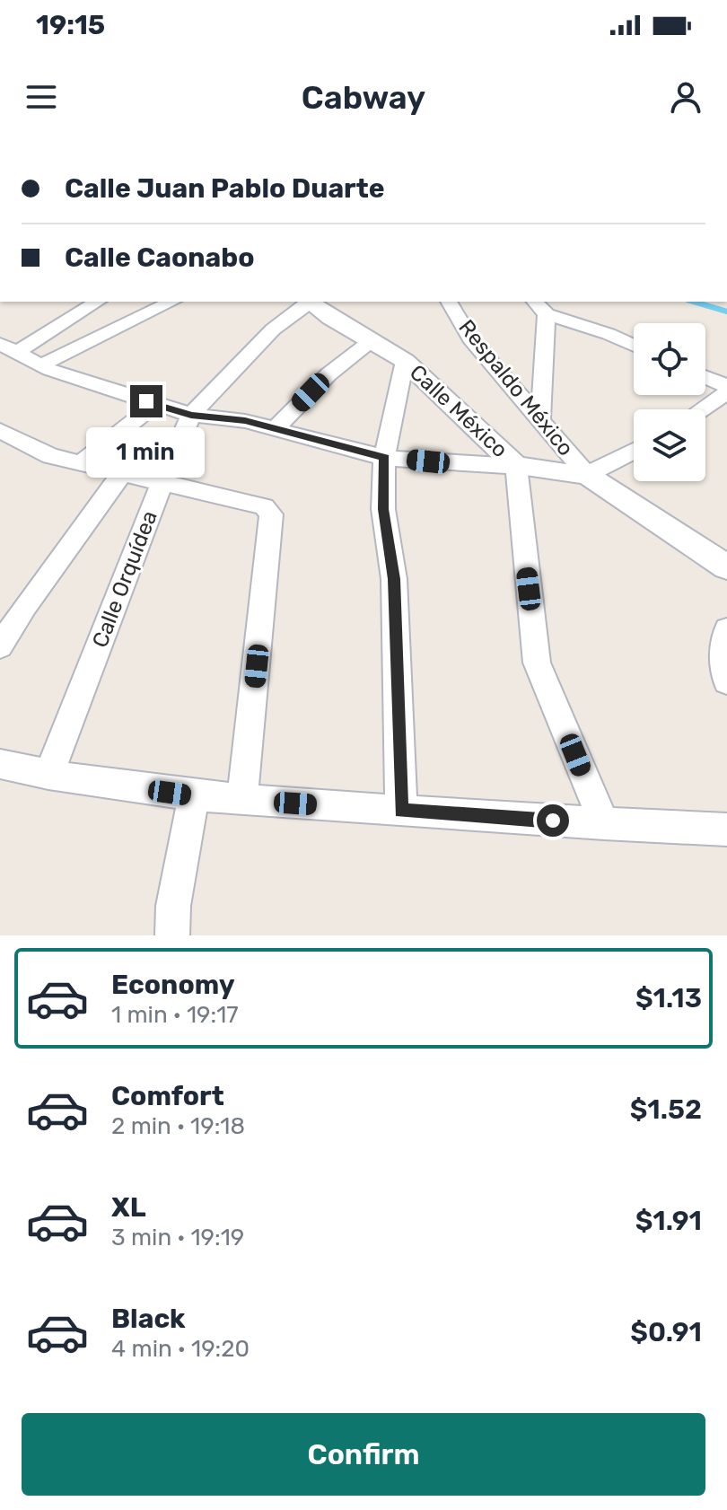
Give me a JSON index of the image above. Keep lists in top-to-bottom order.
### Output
{
  "streets": {
    "street": ["Respaldo México", "Calle México", "Calle Orquídea"]
  },
  "crossings": [
    ["Respaldo México", "Calle México"]
  ],
  "page": {
    "status": "19:15",
    "header": "Cabway",
    "banner": ["Calle Juan Pablo Duarte", "Calle Caonabo"],
    "bubble": "1 min",
    "list": [
      {
        "name": "Economy",
        "note": "1 min · 19:17",
        "value": "$1.13"
      },
      {
        "name": "Comfort",
        "note": "2 min · 19:18",
        "value": "$1.52"
      },
      {
        "name": "XL",
        "note": "3 min · 19:19",
        "value": "$1.91"
      },
      {
        "name": "Black",
        "note": "4 min · 19:20",
        "value": "$0.91"
      }
    ],
    "buttons": "Confirm"
  }
}
